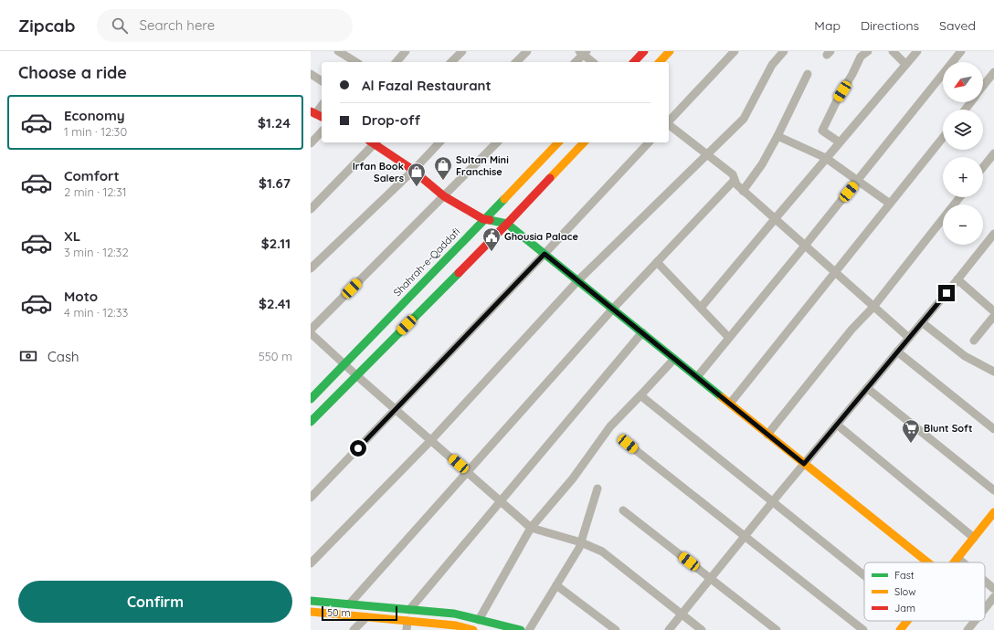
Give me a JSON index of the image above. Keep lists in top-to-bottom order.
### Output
{
  "streets": {
    "main road": ["Shahrah-e-Qaddafi"]
  },
  "places": {
    "shop": ["Sultan Mini Franchise", "Irfan Book Salers"],
    "public building": ["Ghousia Palace"],
    "supermarket": ["Blunt Soft"]
  },
  "legend": ["Fast", "Slow", "Jam"],
  "scale_bar": "50 m",
  "north": "bottom left",
  "page": {
    "header": "Zipcab",
    "search": "Search here",
    "nav": ["Map", "Directions", "Saved"],
    "heading": "Choose a ride",
    "map_buttons": ["+", "−"],
    "banner": ["Al Fazal Restaurant", "Drop-off"],
    "list": [
      {
        "name": "Economy",
        "note": "1 min · 12:30",
        "value": "$1.24"
      },
      {
        "name": "Comfort",
        "note": "2 min · 12:31",
        "value": "$1.67"
      },
      {
        "name": "XL",
        "note": "3 min · 12:32",
        "value": "$2.11"
      },
      {
        "name": "Moto",
        "note": "4 min · 12:33",
        "value": "$2.41"
      }
    ],
    "pay": ["Cash", "550 m"],
    "buttons": "Confirm",
    "scale": "50 m"
  }
}
